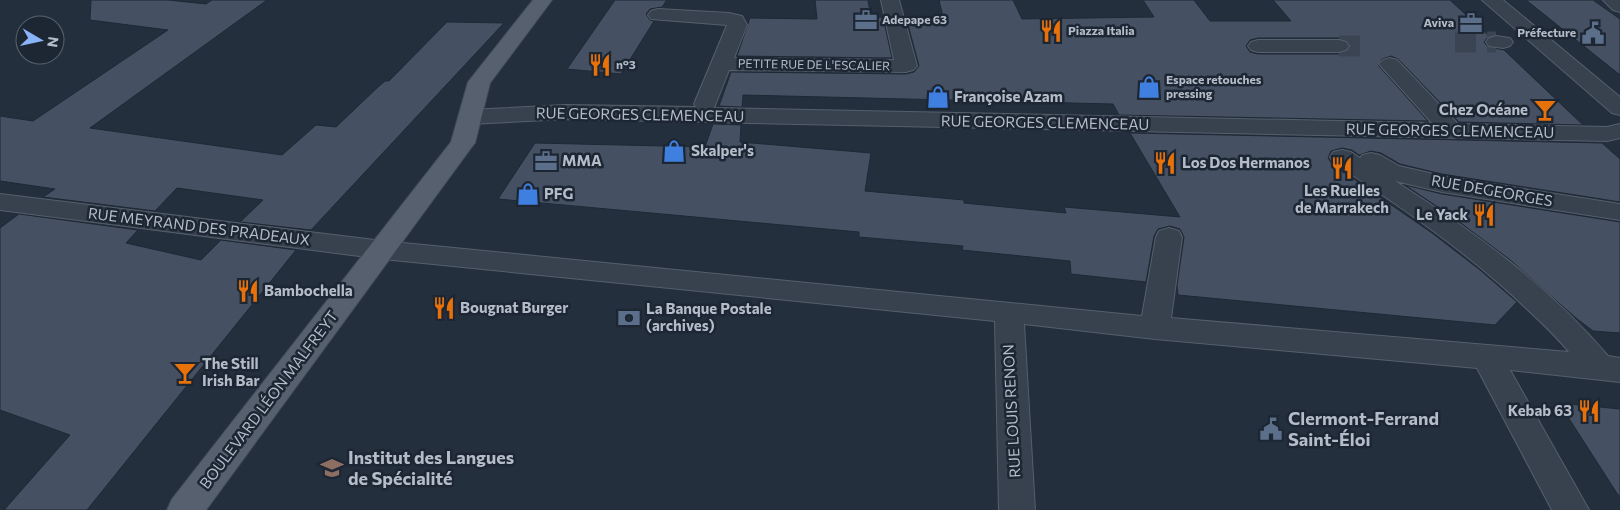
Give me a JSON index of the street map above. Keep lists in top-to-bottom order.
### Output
{
  "streets": {
    "main road": ["BOULEVARD LÉON MALFREYT"],
    "street": [
      "PETITE RUE DE L'ESCALIER",
      "RUE GEORGES CLEMENCEAU",
      "RUE DEGEORGES",
      "RUE MEYRAND DES PRADEAUX",
      "RUE LOUIS RENON"
    ]
  },
  "crossings": [
    ["RUE GEORGES CLEMENCEAU", "BOULEVARD LÉON MALFREYT"],
    ["RUE DEGEORGES", "RUE MEYRAND DES PRADEAUX"],
    ["RUE MEYRAND DES PRADEAUX", "BOULEVARD LÉON MALFREYT"],
    ["RUE MEYRAND DES PRADEAUX", "RUE LOUIS RENON"]
  ],
  "places": {
    "office": ["Adepape 63", "Aviva", "MMA"],
    "restaurant": [
      "Piazza Italia",
      "n°3",
      "Los Dos Hermanos",
      "Les Ruelles de Marrakech",
      "Le Yack",
      "Bambochella",
      "Bougnat Burger",
      "Kebab 63"
    ],
    "public building": ["Préfecture", "Clermont-Ferrand Saint-Éloi"],
    "shop": [
      "Espace retouches pressing",
      "Françoise Azam",
      "Skalper's",
      "PFG"
    ],
    "bar": ["Chez Océane", "The Still Irish Bar"],
    "bank": ["La Banque Postale (archives)"],
    "school or university": ["Institut des Langues de Spécialité"]
  },
  "north": "right"
}
